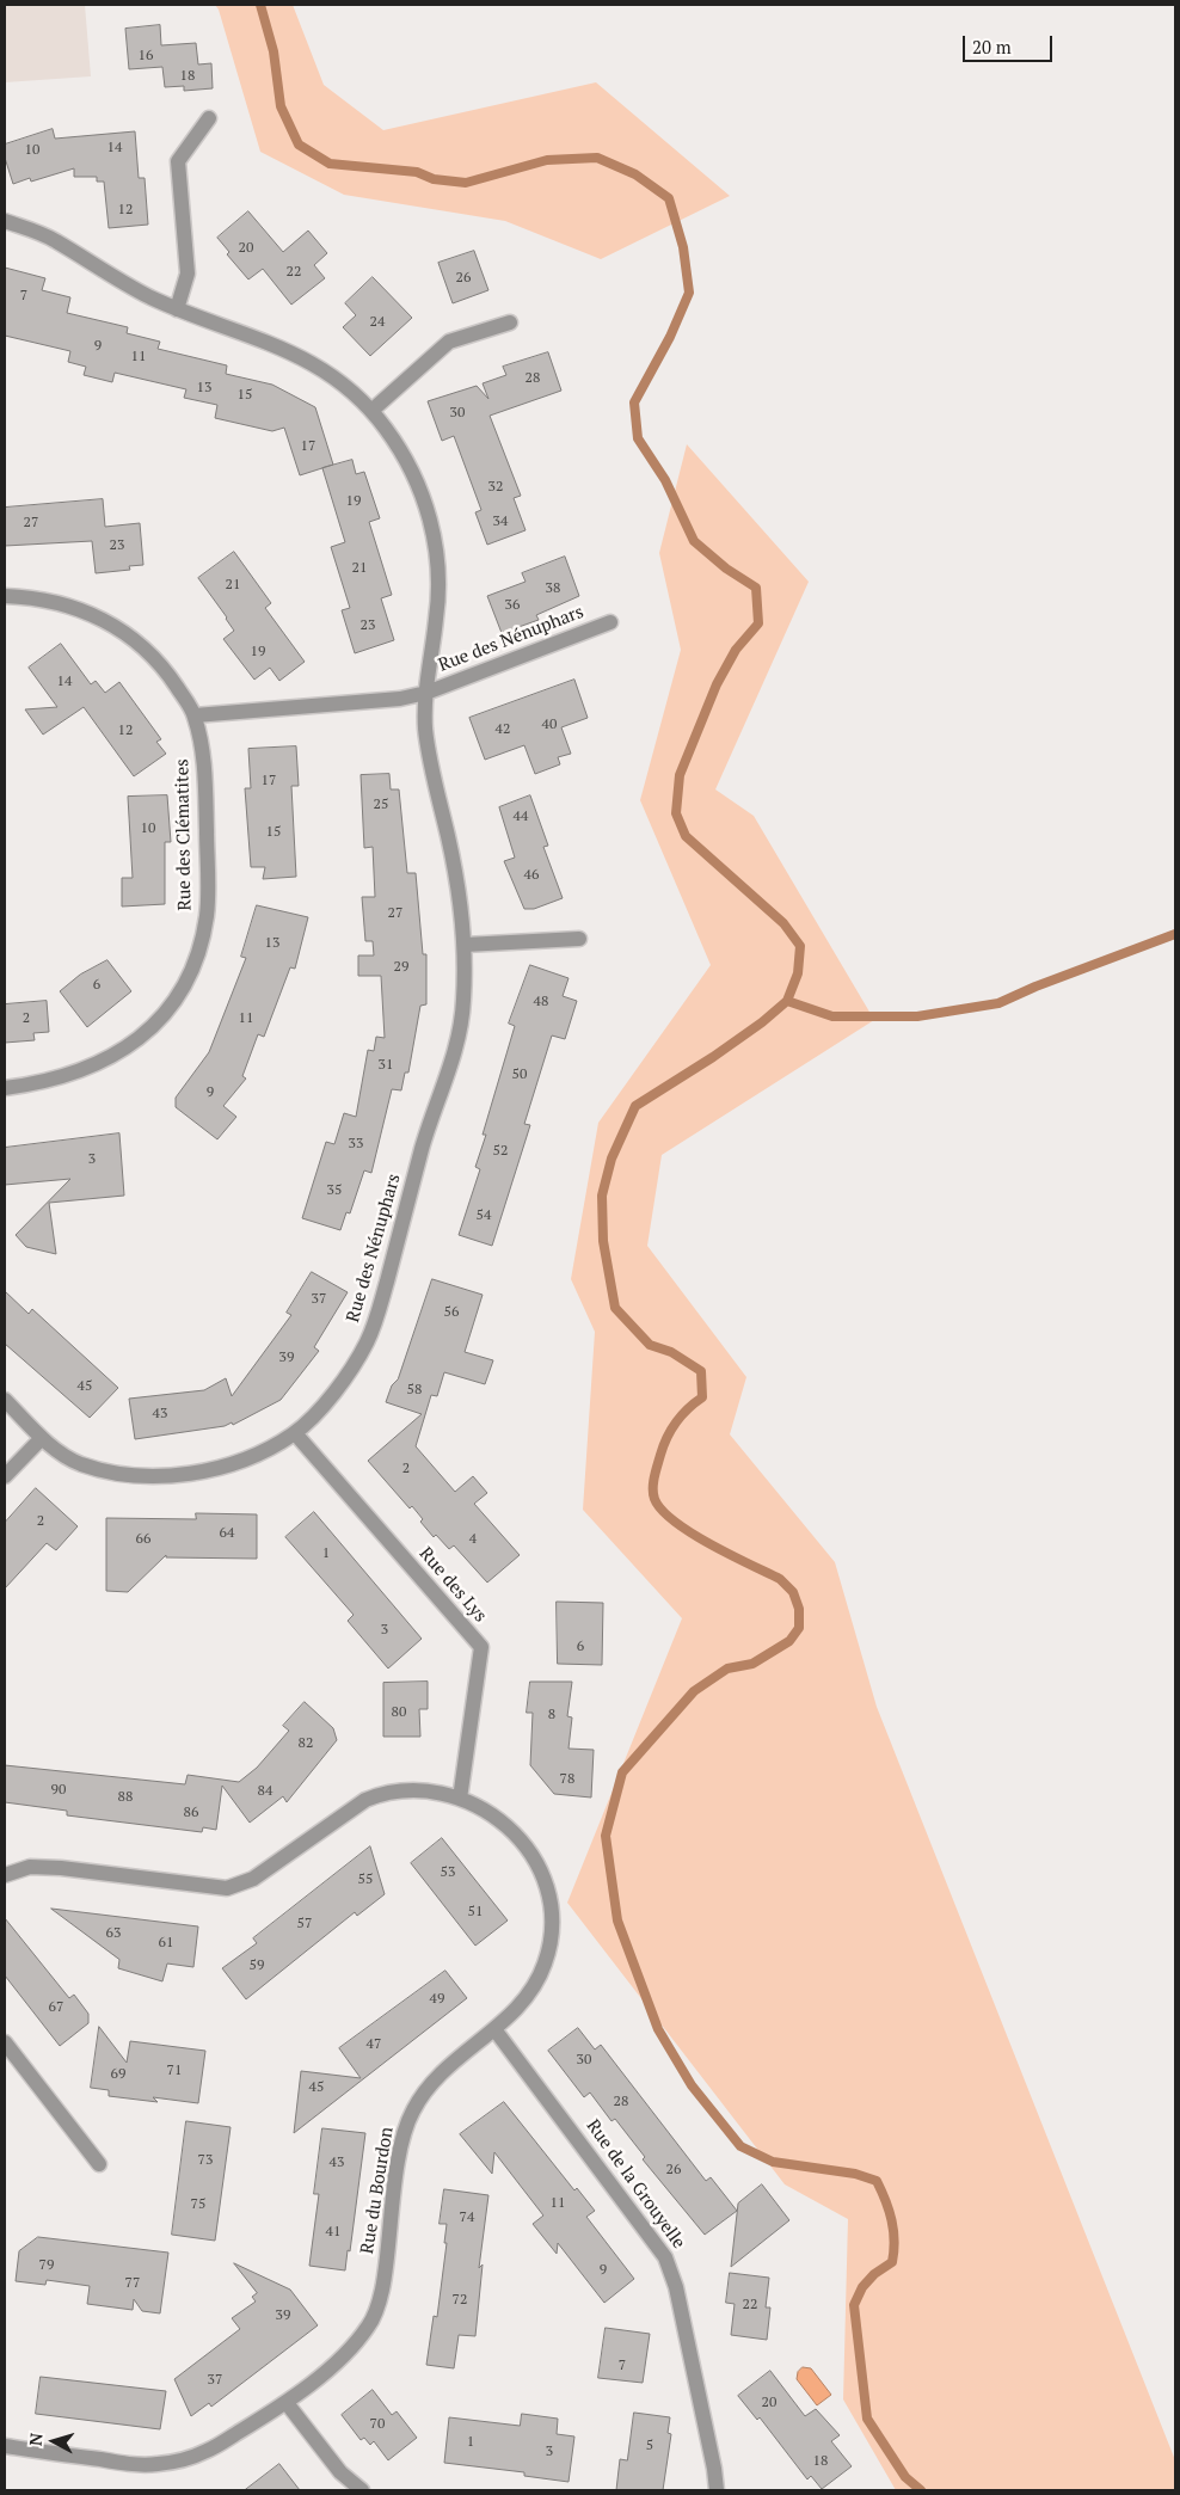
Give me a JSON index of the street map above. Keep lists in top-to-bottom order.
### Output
{
  "streets": {
    "street": [
      "Rue des Nénuphars",
      "Rue des Clématites",
      "Rue des Lys",
      "Rue de la Grouyelle",
      "Rue du Bourdon"
    ]
  },
  "crossings": [
    ["Rue des Nénuphars", "Rue des Lys"],
    ["Rue des Lys", "Rue du Bourdon"],
    ["Rue de la Grouyelle", "Rue du Bourdon"]
  ],
  "house_numbers": [
    "16",
    "18",
    "14",
    "10",
    "12",
    "20",
    "22",
    "26",
    "7",
    "24",
    "9",
    "11",
    "28",
    "13",
    "15",
    "30",
    "17",
    "32",
    "19",
    "34",
    "27",
    "23",
    "21",
    "21",
    "38",
    "36",
    "23",
    "19",
    "14",
    "40",
    "42",
    "12",
    "17",
    "25",
    "44",
    "10",
    "15",
    "46",
    "27",
    "13",
    "29",
    "6",
    "48",
    "2",
    "11",
    "31",
    "50",
    "9",
    "33",
    "52",
    "3",
    "35",
    "54",
    "37",
    "56",
    "39",
    "45",
    "58",
    "43",
    "2",
    "2",
    "64",
    "66",
    "4",
    "1",
    "3",
    "6",
    "80",
    "8",
    "82",
    "78",
    "90",
    "84",
    "88",
    "86",
    "53",
    "55",
    "51",
    "57",
    "63",
    "61",
    "59",
    "49",
    "67",
    "47",
    "30",
    "71",
    "69",
    "45",
    "28",
    "73",
    "43",
    "26",
    "11",
    "75",
    "74",
    "41",
    "79",
    "9",
    "77",
    "72",
    "22",
    "39",
    "7",
    "37",
    "20",
    "70",
    "1",
    "5",
    "3",
    "18"
  ],
  "scale_bar": "20 m",
  "north": "left"
}
